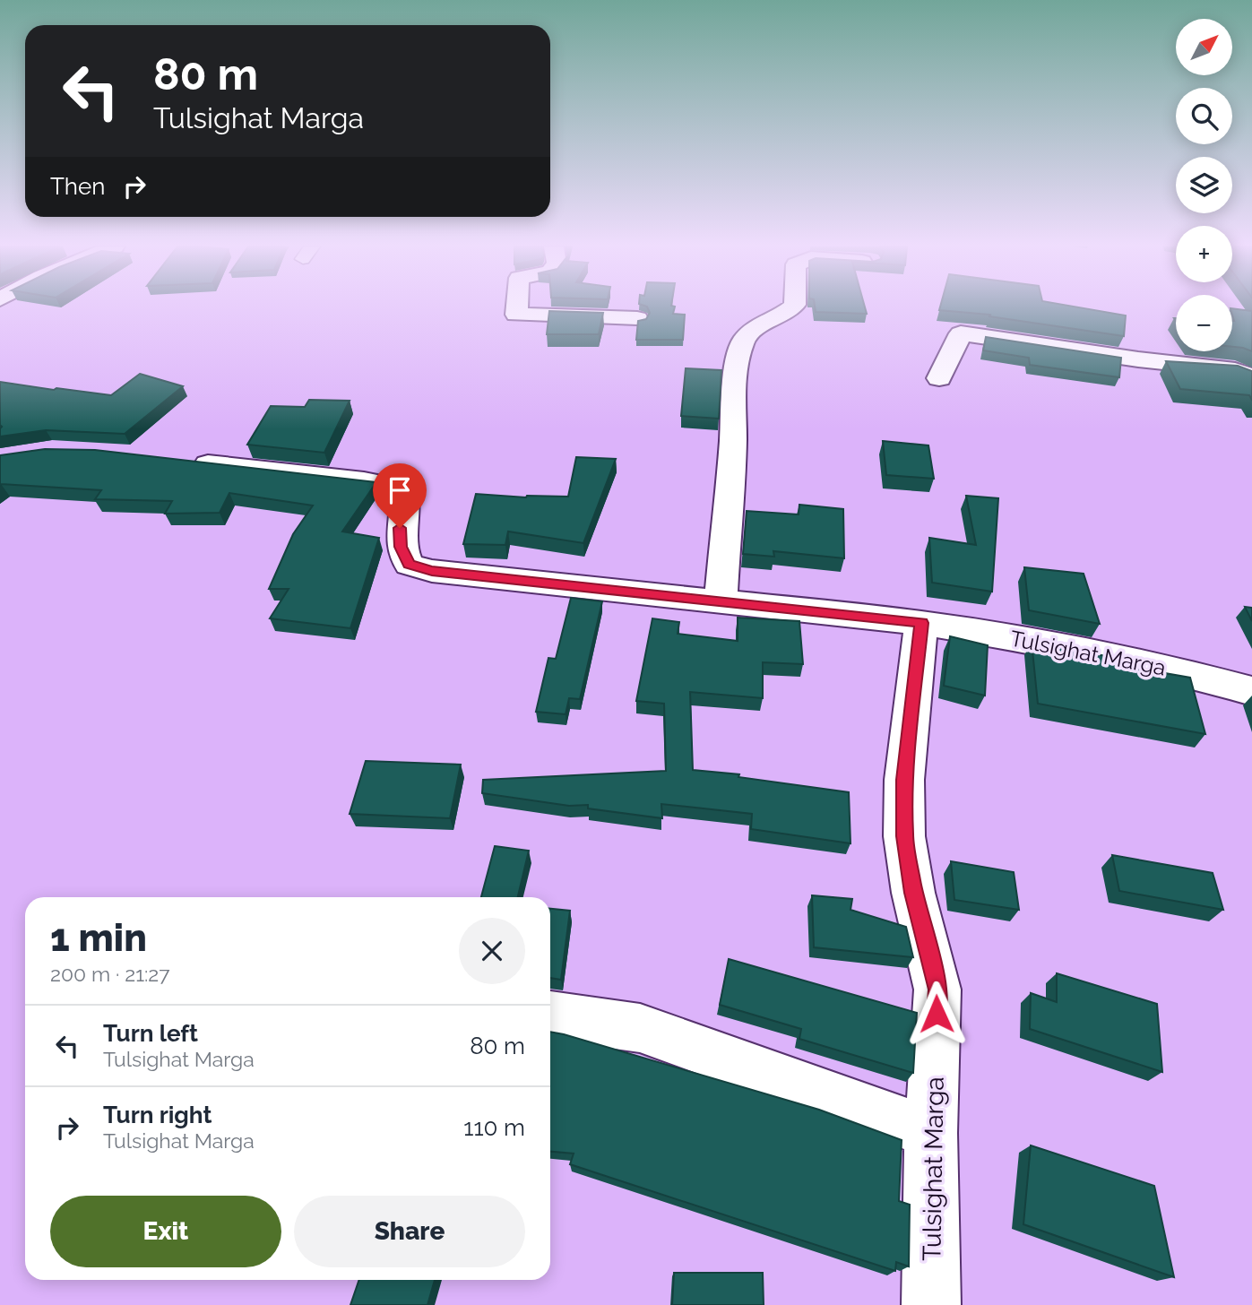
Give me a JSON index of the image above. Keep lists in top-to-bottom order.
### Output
{
  "streets": {
    "street": ["Tulsighat Marga"]
  },
  "north": "top right",
  "page": {
    "map_buttons": ["+", "−"],
    "turn": ["80 m", "Tulsighat Marga"],
    "then": "Then",
    "heading": ["1 min", "200 m · 21:27"],
    "list": [
      {
        "name": "Turn left",
        "note": "Tulsighat Marga",
        "value": "80 m"
      },
      {
        "name": "Turn right",
        "note": "Tulsighat Marga",
        "value": "110 m"
      }
    ],
    "buttons": ["Exit", "Share"]
  }
}
